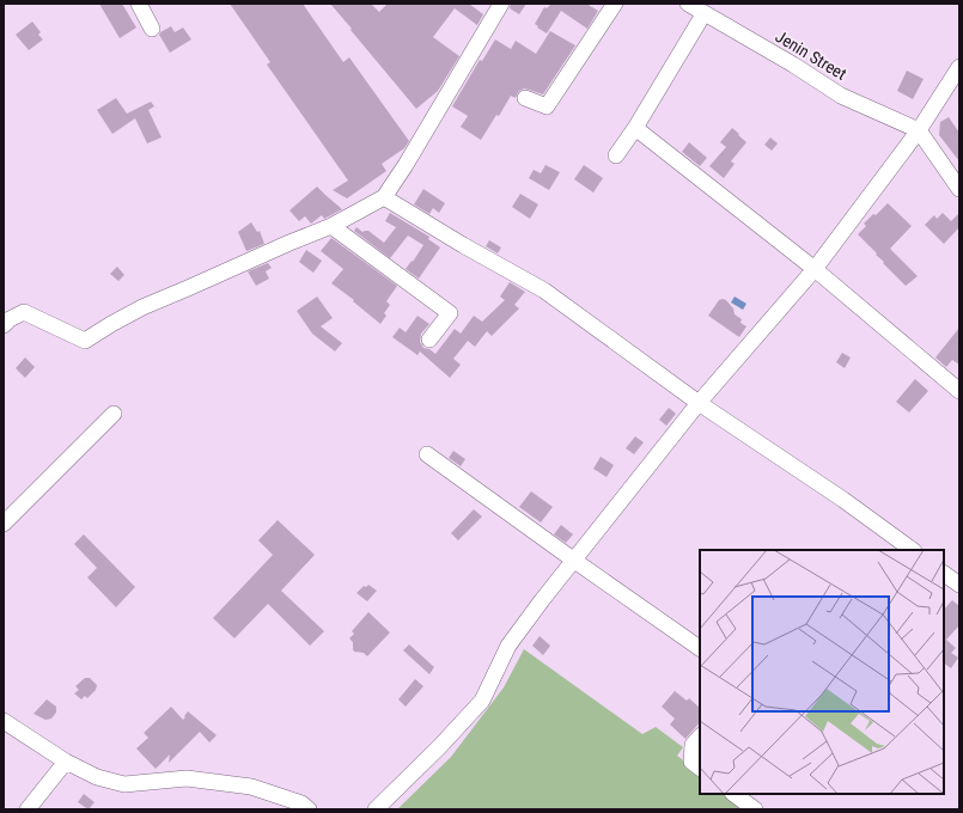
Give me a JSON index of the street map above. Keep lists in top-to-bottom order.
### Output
{
  "streets": {
    "street": ["Jenin Street"]
  }
}
